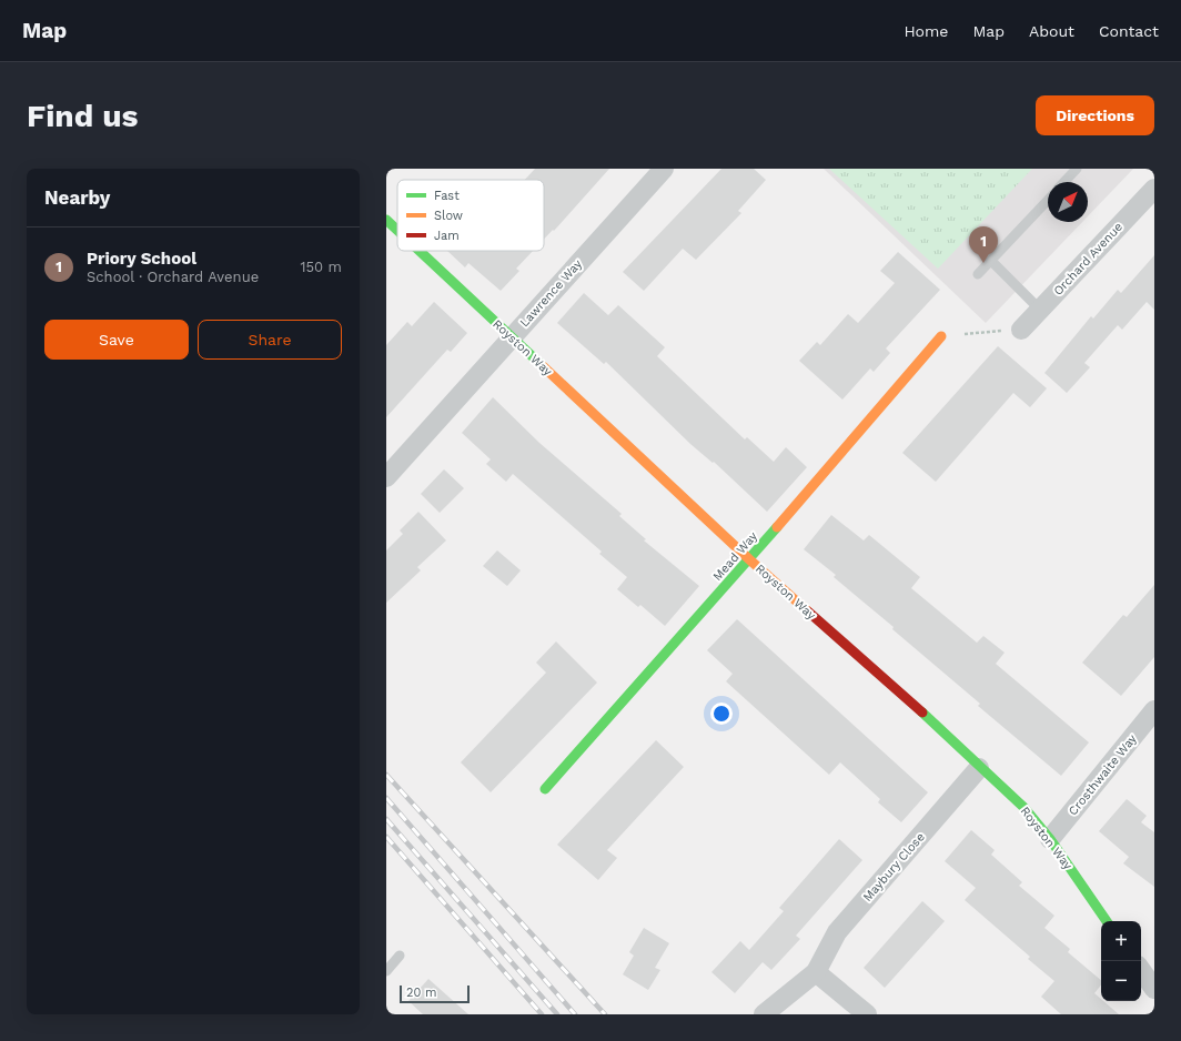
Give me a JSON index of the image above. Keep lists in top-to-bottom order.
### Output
{
  "streets": {
    "street": [
      "Orchard Avenue",
      "Lawrence Way",
      "Royston Way",
      "Mead Way",
      "Crosthwaite Way",
      "Maybury Close"
    ]
  },
  "crossings": [
    ["Lawrence Way", "Royston Way"],
    ["Royston Way", "Mead Way"],
    ["Royston Way", "Crosthwaite Way"],
    ["Royston Way", "Maybury Close"]
  ],
  "legend": ["Fast", "Slow", "Jam"],
  "scale_bar": "20 m",
  "north": "top right",
  "page": {
    "header": "Map",
    "nav": [
      "Home",
      "Map",
      "About",
      "Contact"
    ],
    "buttons": [
      "Directions",
      ["Save", "Share"]
    ],
    "title": "Find us",
    "heading": "Nearby",
    "list": [
      {
        "mark": "1",
        "name": "Priory School",
        "note": "School · Orchard Avenue",
        "value": "150 m"
      }
    ],
    "pins": "1",
    "map_buttons": ["+", "−"],
    "scale": "20 m"
  }
}
